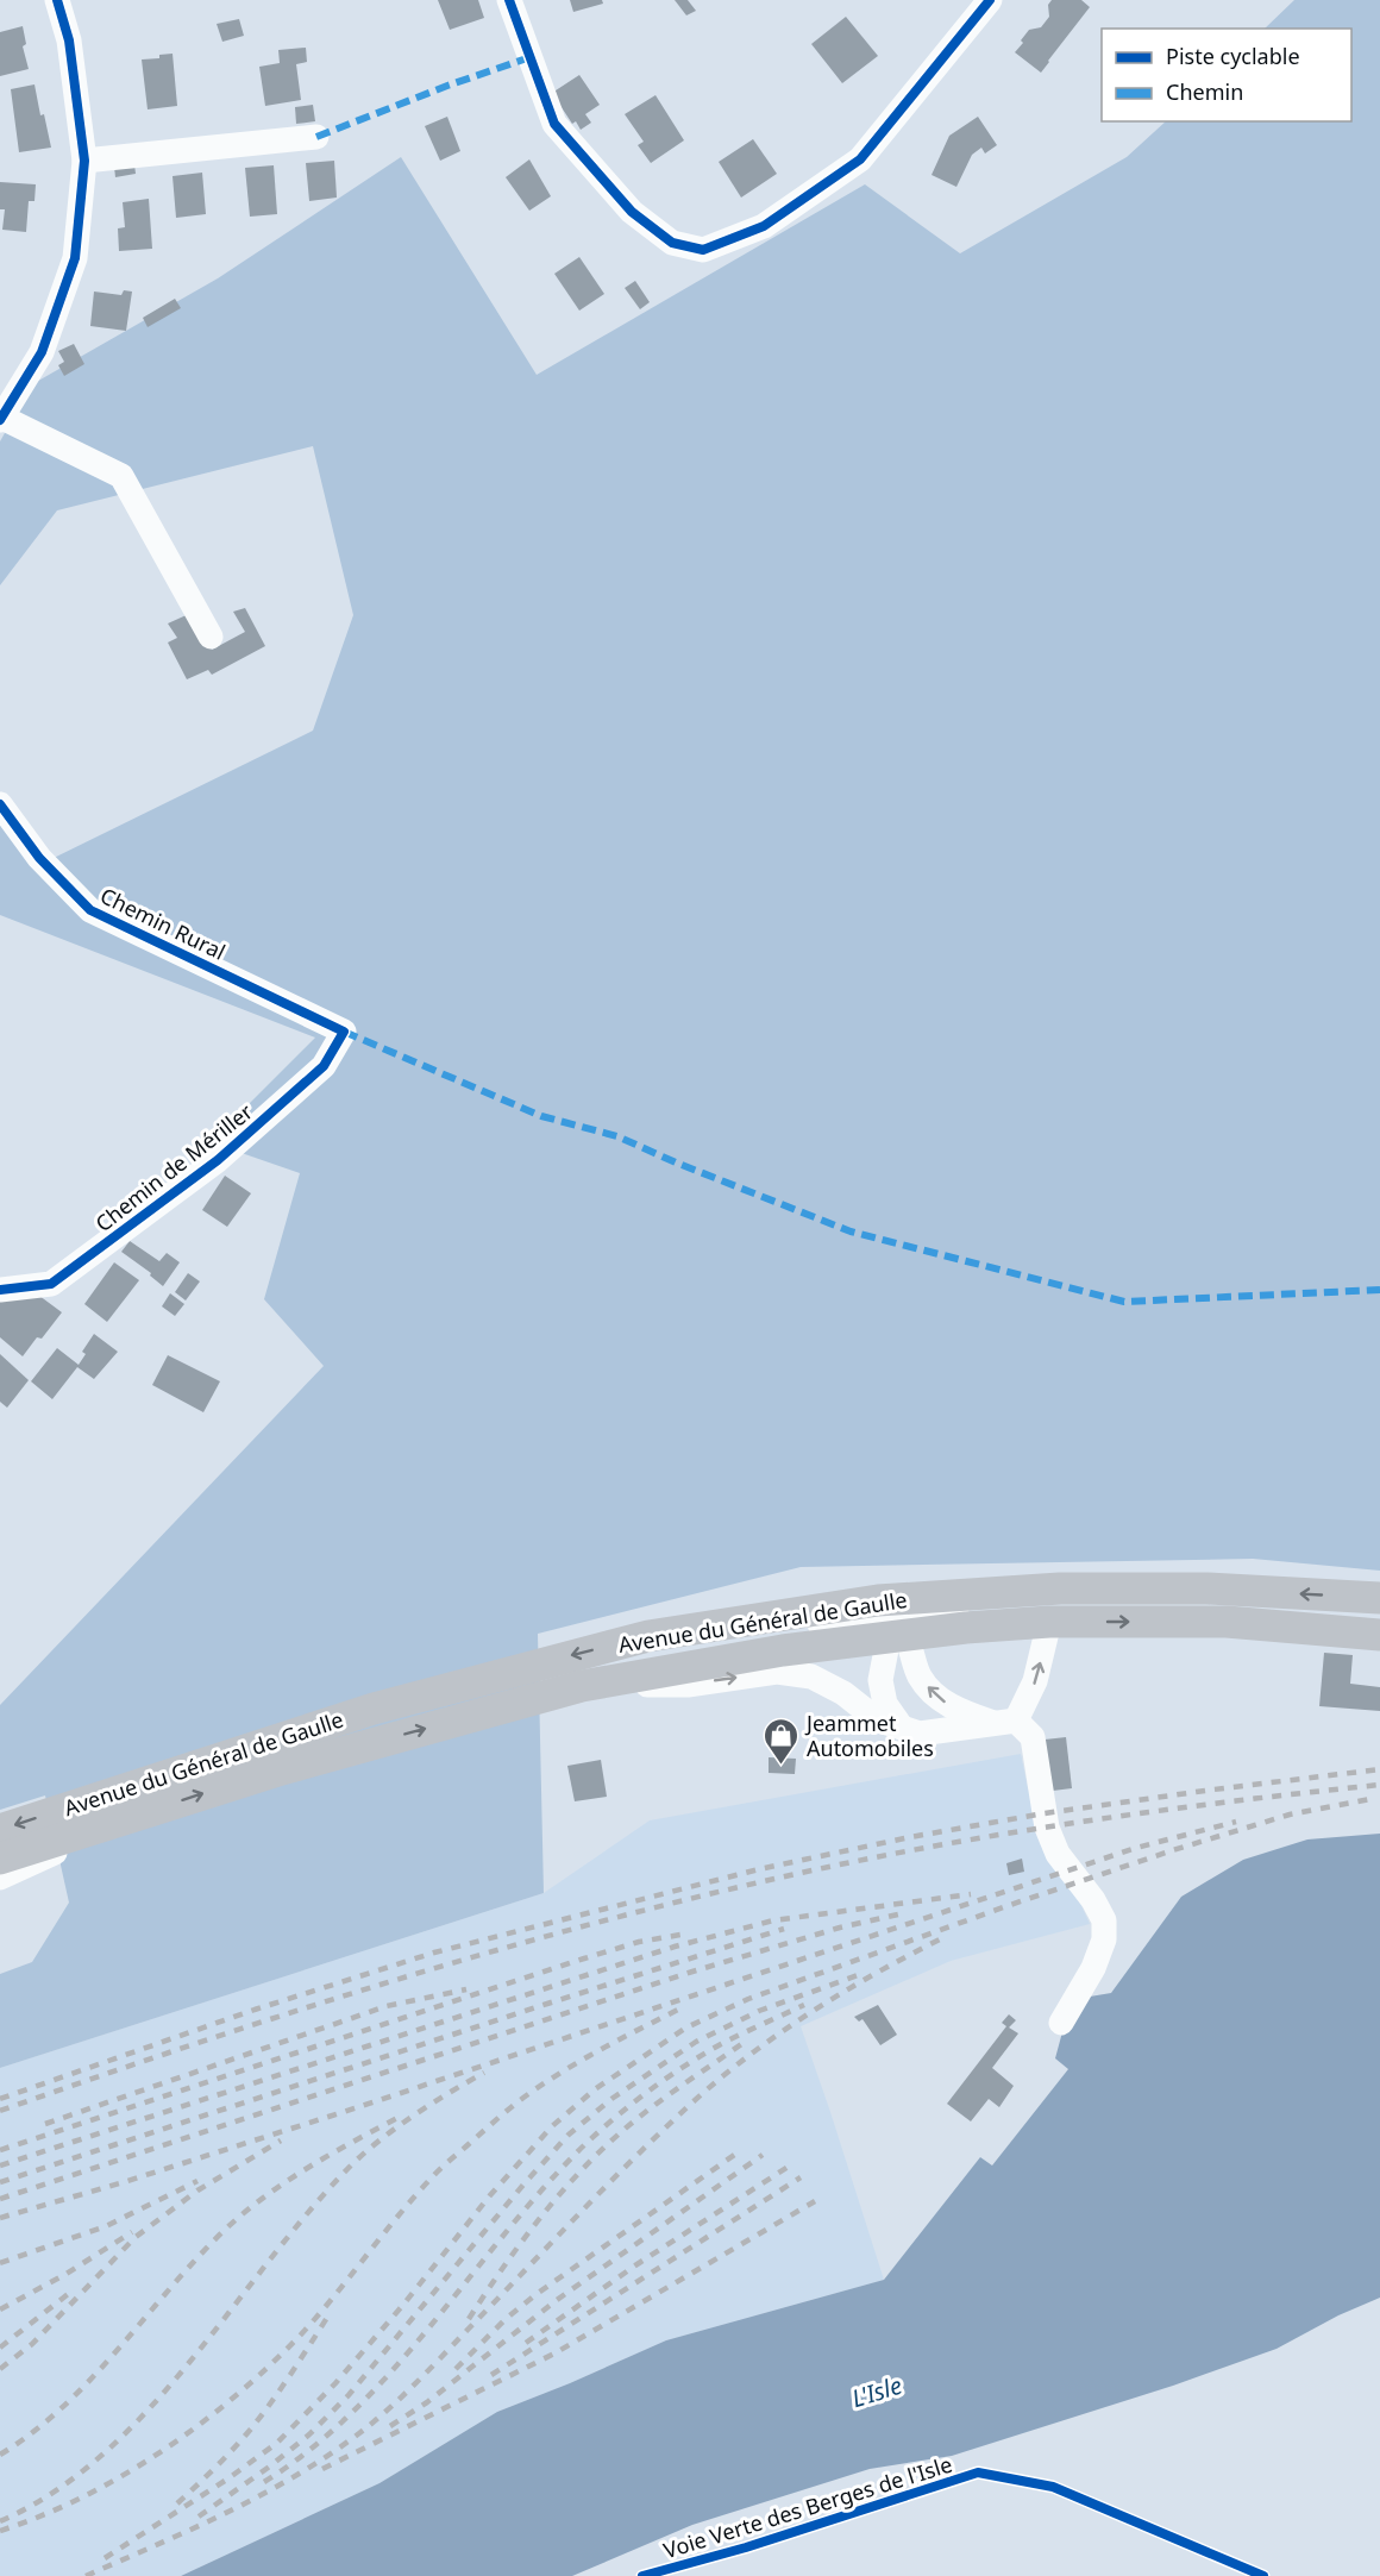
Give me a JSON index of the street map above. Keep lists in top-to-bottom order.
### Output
{
  "streets": {
    "main road": ["Avenue du Général de Gaulle"],
    "street": ["Chemin Rural", "Chemin de Mériller"],
    "cycle path": ["Voie Verte des Berges de l'Isle"]
  },
  "crossings": [
    ["Chemin Rural", "Chemin de Mériller"]
  ],
  "water": ["L'Isle"],
  "places": {
    "shop": ["Jeammet Automobiles"]
  },
  "legend": ["Piste cyclable", "Chemin"]
}
